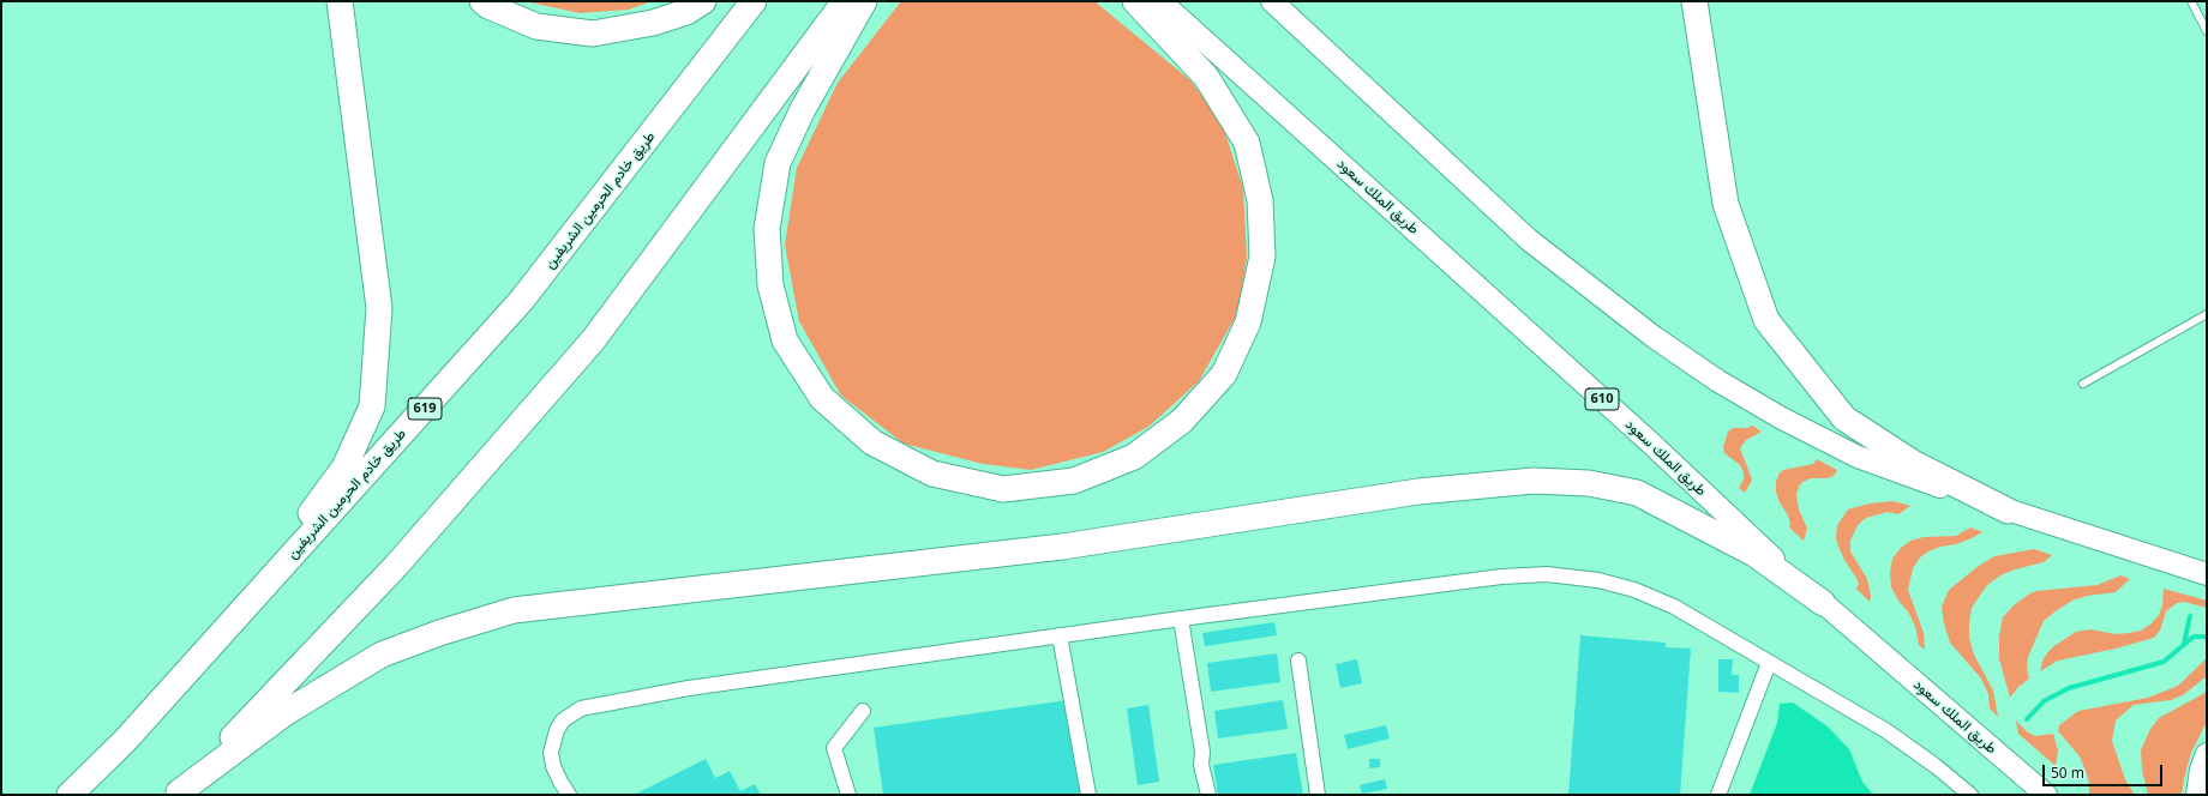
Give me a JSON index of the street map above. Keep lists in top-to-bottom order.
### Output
{
  "streets": {
    "highway": ["طريق خادم الحرمين الشريفين", "619"],
    "main road": ["طريق الملك سعود", "610"]
  },
  "scale_bar": "50 m"
}
